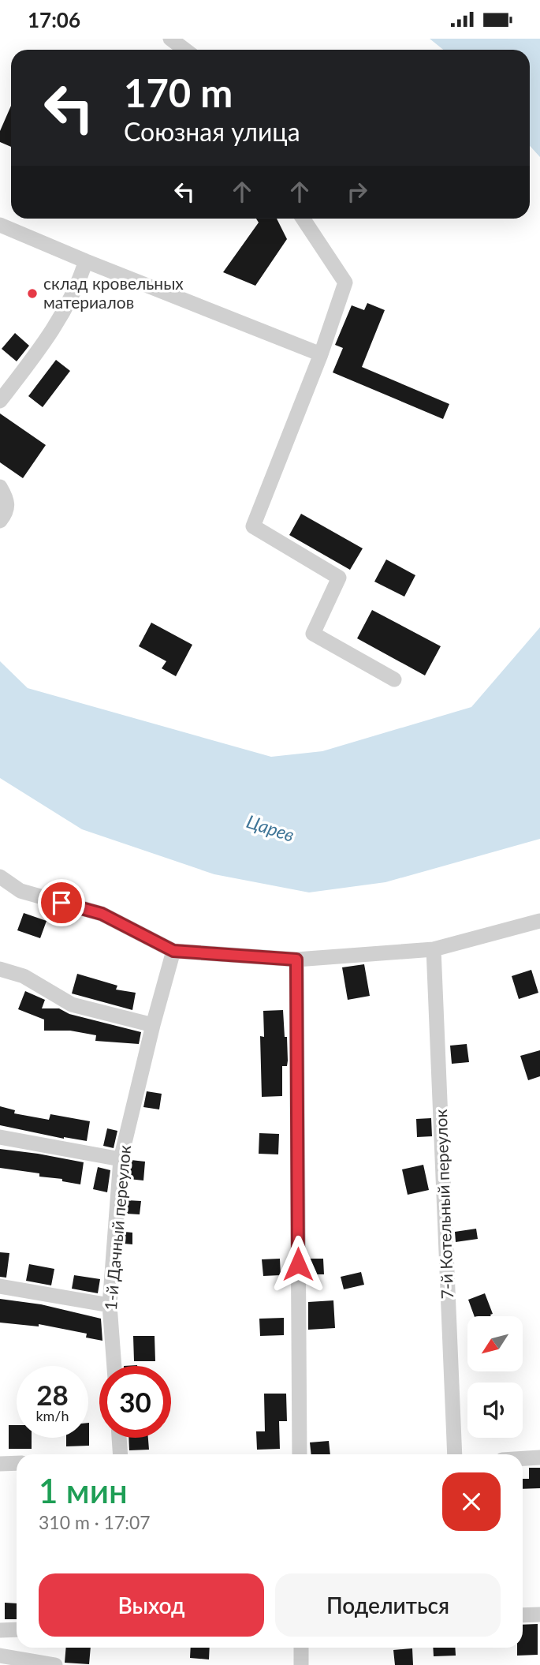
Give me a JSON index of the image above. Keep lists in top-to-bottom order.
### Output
{
  "streets": {
    "street": ["7-й Котельный переулок", "1-й Дачный переулок"]
  },
  "water": ["Царев"],
  "places": ["склад кровельных материалов"],
  "north": "bottom left",
  "page": {
    "status": "17:06",
    "turn": ["170 m", "Союзная улица"],
    "speed": "28 km/h",
    "limit": "30",
    "heading": ["1 мин", "310 m · 17:07"],
    "buttons": ["Выход", "Поделиться"]
  }
}
